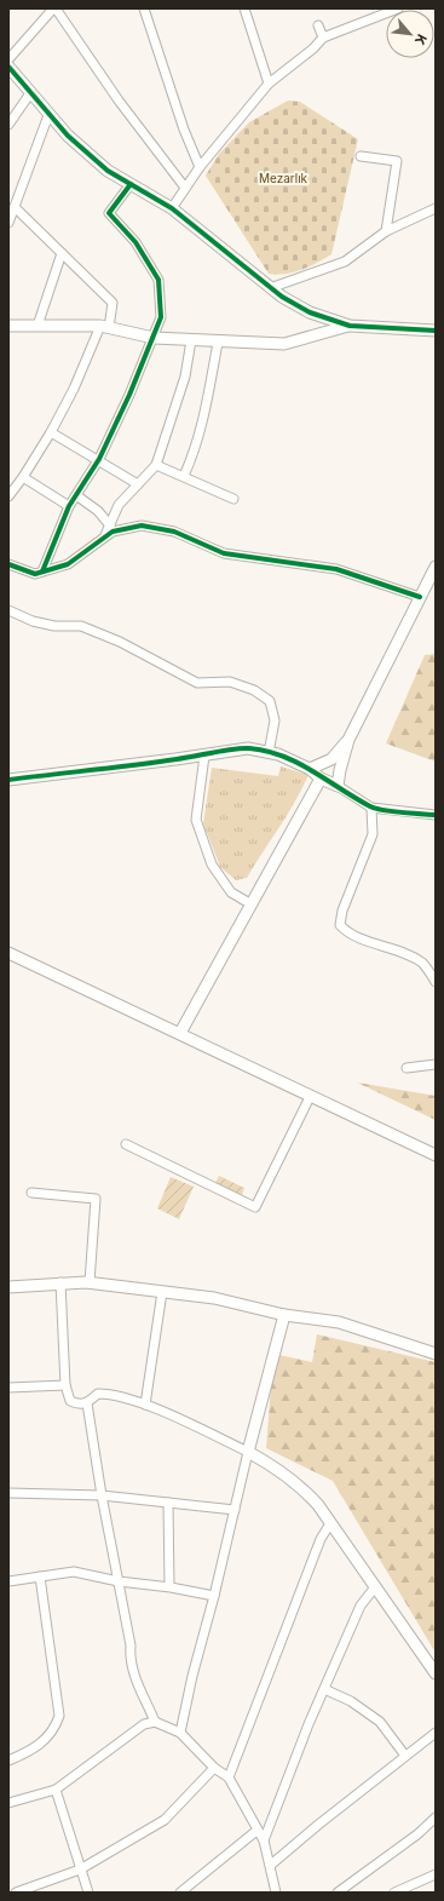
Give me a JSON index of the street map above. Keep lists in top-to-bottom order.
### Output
{
  "parks": ["Mezarlık"],
  "north": "bottom right"
}
